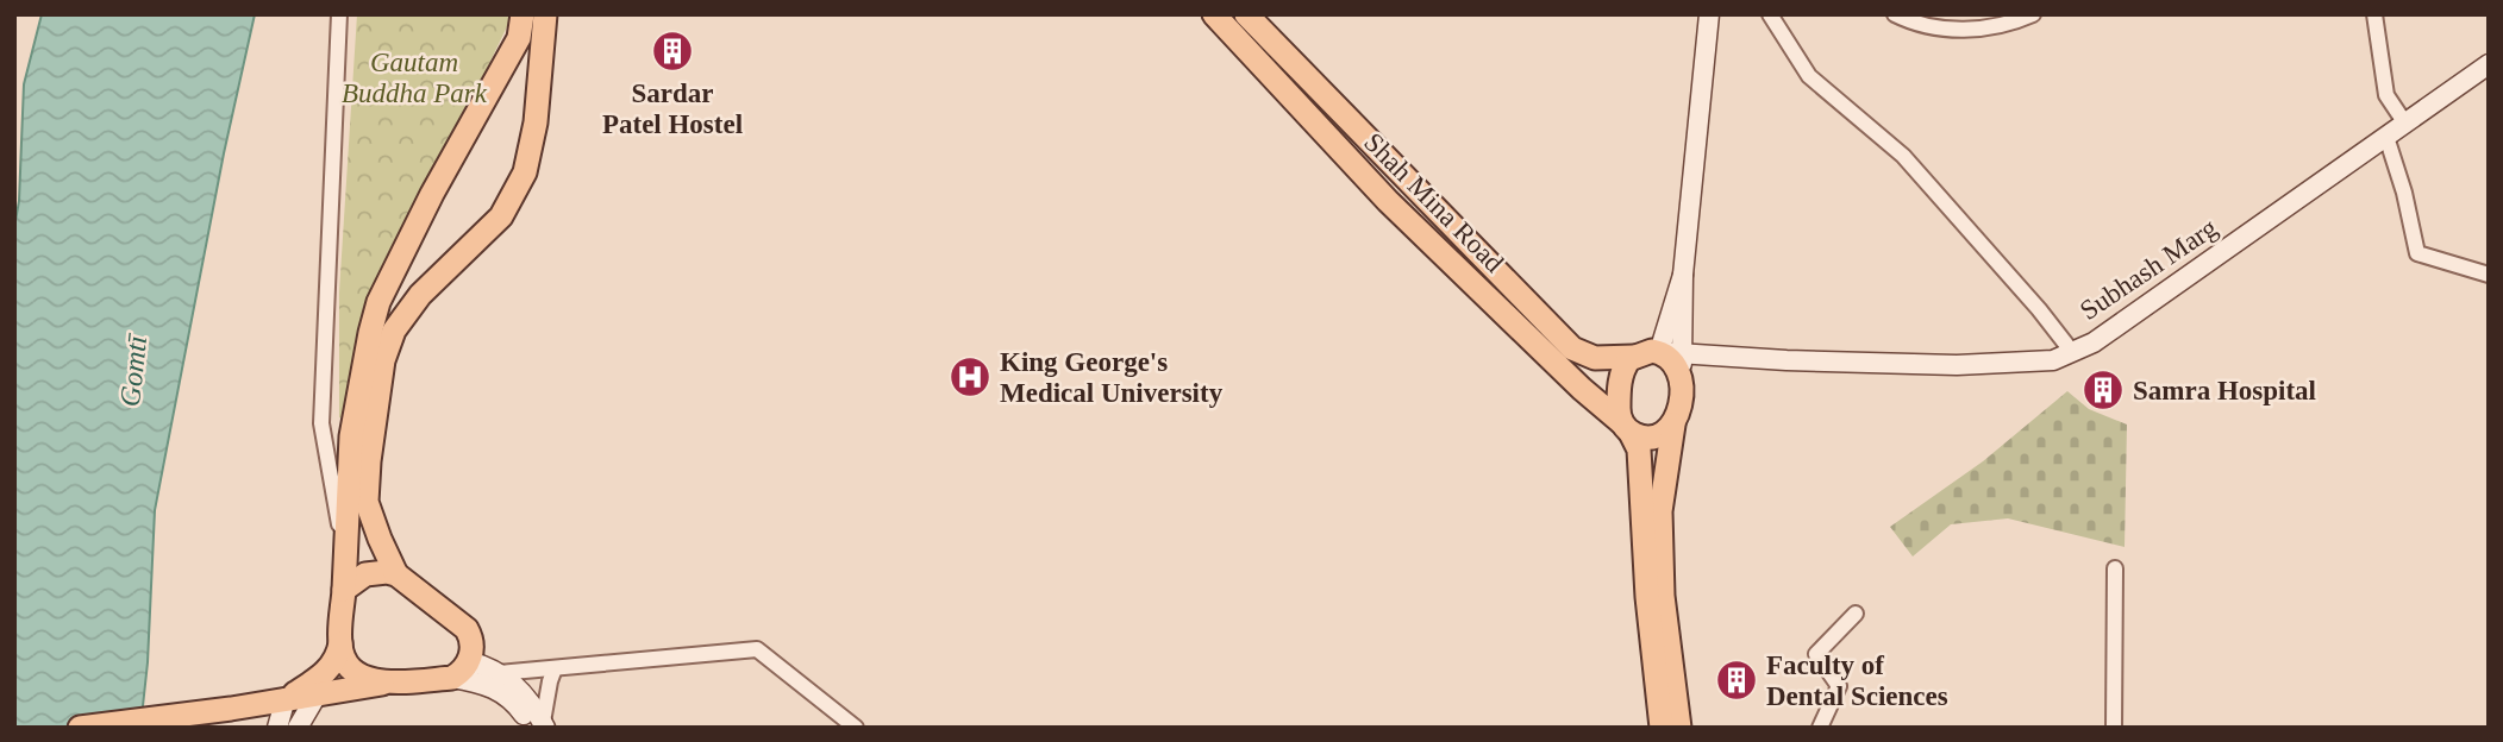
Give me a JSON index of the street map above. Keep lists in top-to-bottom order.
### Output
{
  "streets": {
    "main road": ["Shah Mina Road", "Subhash Marg"]
  },
  "crossings": [
    ["Shah Mina Road", "Subhash Marg"]
  ],
  "water": ["Gomtī"],
  "parks": ["Gautam Buddha Park"],
  "places": {
    "building": ["Sardar Patel Hostel", "Samra Hospital", "Faculty of Dental Sciences"],
    "hospital": ["King George's Medical University"]
  }
}
